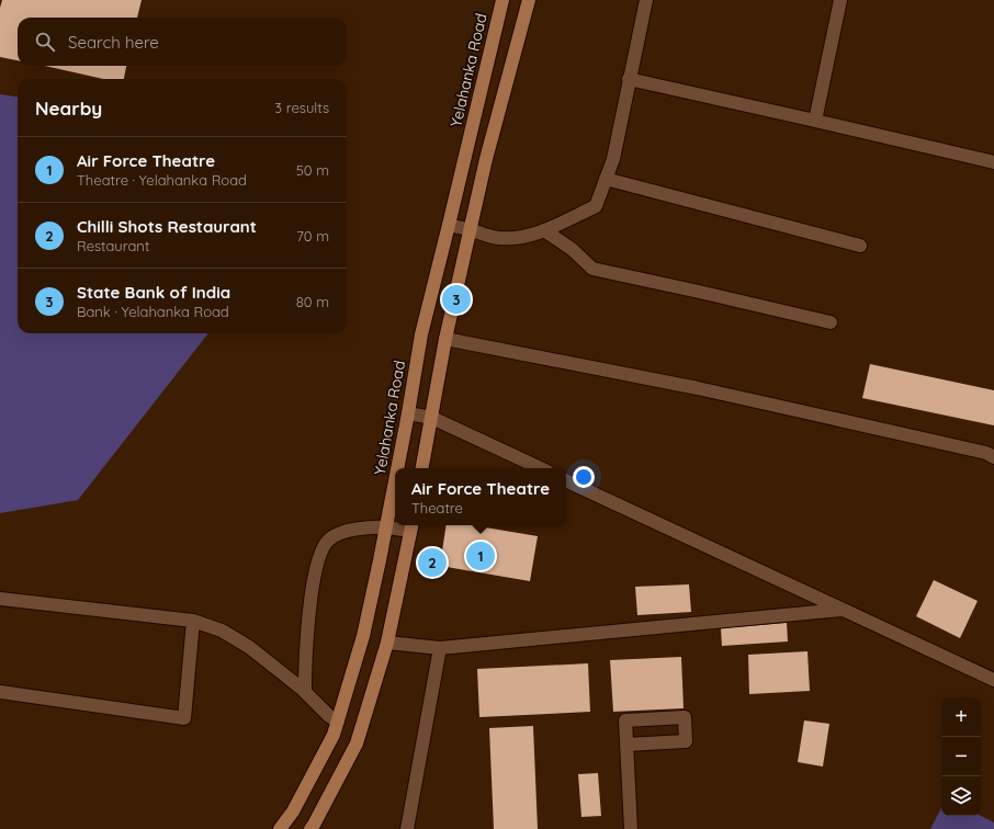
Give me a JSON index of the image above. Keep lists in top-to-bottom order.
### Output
{
  "streets": {
    "main road": ["Yelahanka Road"]
  },
  "page": {
    "search": "Search here",
    "heading": ["Nearby", "3 results"],
    "list": [
      {
        "mark": "1",
        "name": "Air Force Theatre",
        "note": "Theatre · Yelahanka Road",
        "value": "50 m"
      },
      {
        "mark": "2",
        "name": "Chilli Shots Restaurant",
        "note": "Restaurant",
        "value": "70 m"
      },
      {
        "mark": "3",
        "name": "State Bank of India",
        "note": "Bank · Yelahanka Road",
        "value": "80 m"
      }
    ],
    "pins": ["3", "1", "2"],
    "popup": ["Air Force Theatre", "Theatre"],
    "map_buttons": ["+", "−"]
  }
}
